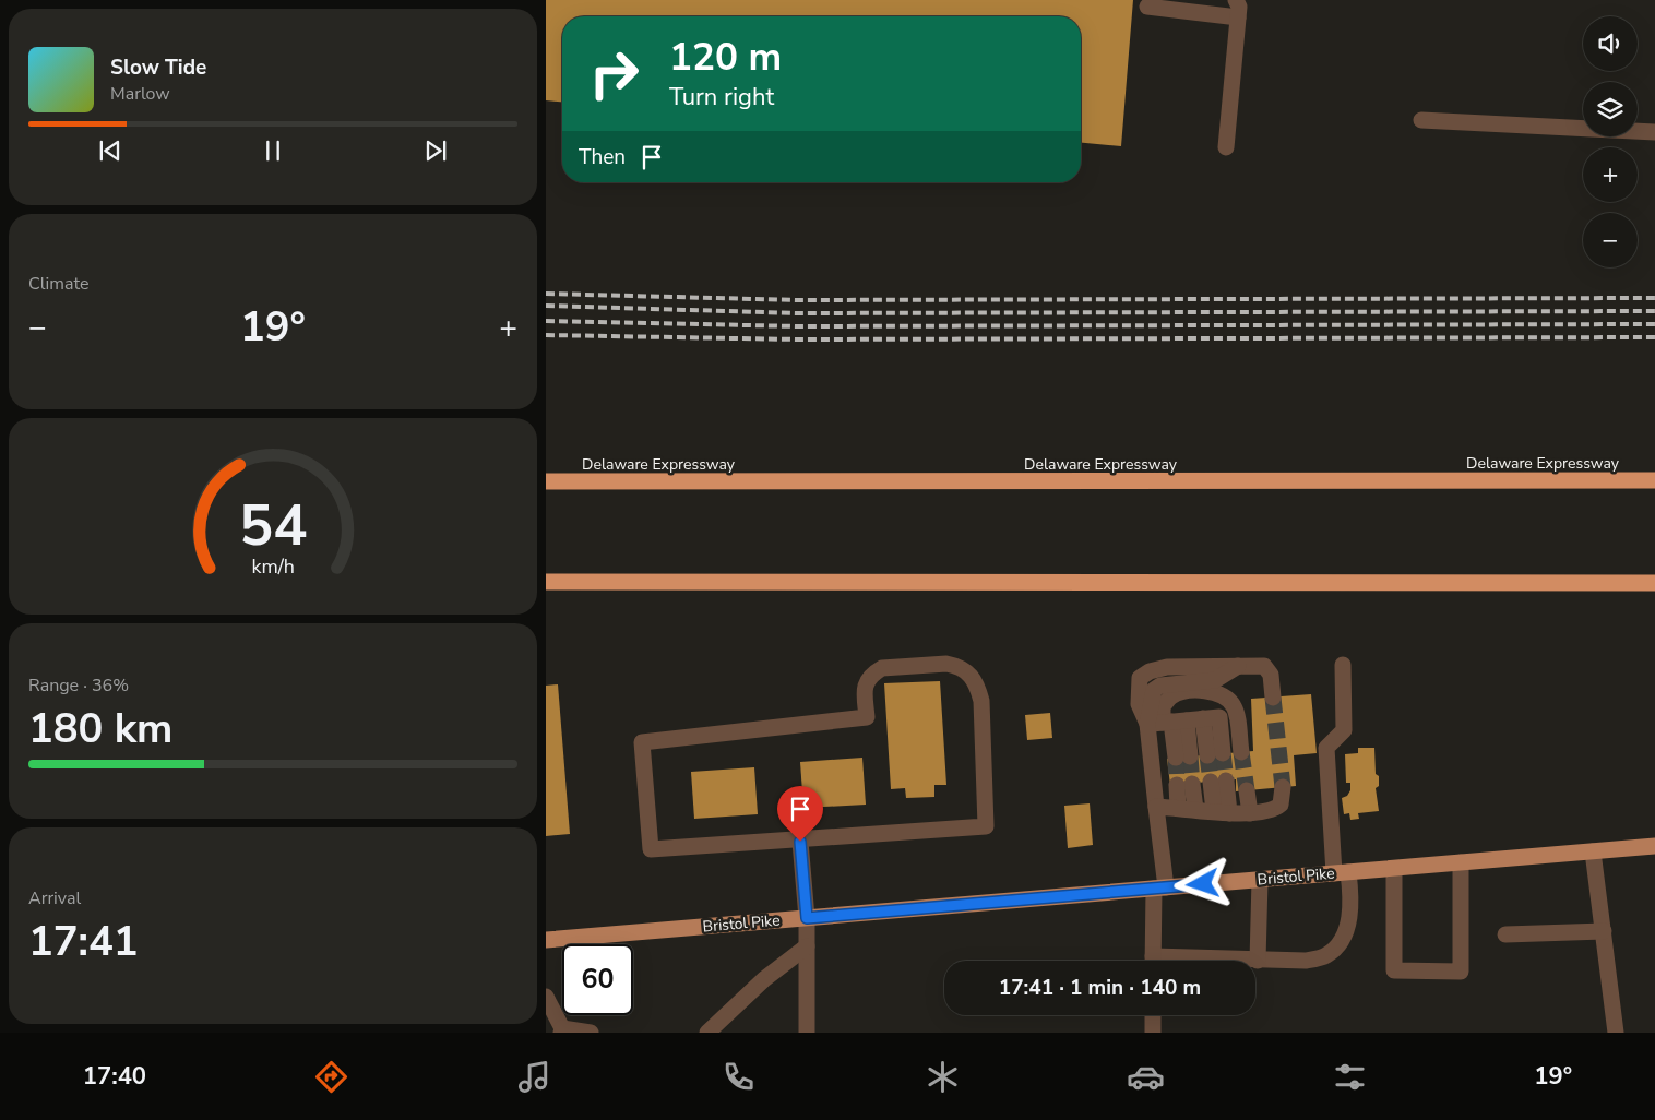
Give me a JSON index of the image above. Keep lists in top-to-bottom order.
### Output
{
  "streets": {
    "highway": ["Delaware Expressway"],
    "main road": ["Bristol Pike"]
  },
  "page": {
    "map_buttons": ["+", "−"],
    "turn": ["120 m", "Turn right"],
    "song": ["Slow Tide", "Marlow"],
    "then": "Then",
    "tile": [
      "Climate",
      ["Range · 36%", "180 km"],
      ["Arrival", "17:41"]
    ],
    "heat": ["−", "19°", "+"],
    "limit": "60",
    "trip": "17:41 · 1 min · 140 m",
    "tabs": ["17:40", "19°"],
    "gauge": ["54", "km/h"]
  }
}
